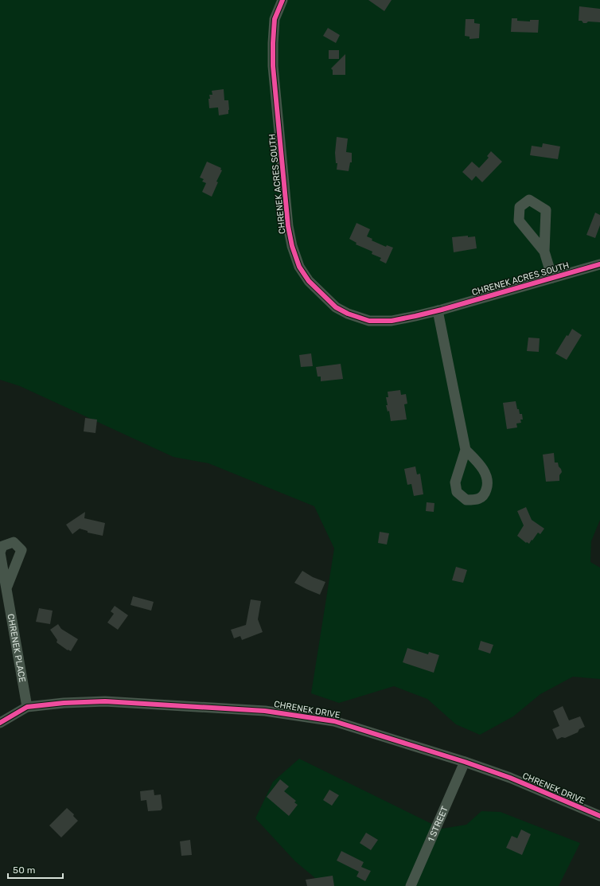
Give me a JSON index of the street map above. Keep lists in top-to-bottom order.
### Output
{
  "streets": {
    "street": [
      "CHRENEK ACRES SOUTH",
      "CHRENEK PLACE",
      "CHRENEK DRIVE",
      "1 STREET"
    ]
  },
  "crossings": [
    ["CHRENEK PLACE", "CHRENEK DRIVE"],
    ["CHRENEK DRIVE", "1 STREET"]
  ],
  "scale_bar": "50 m"
}
